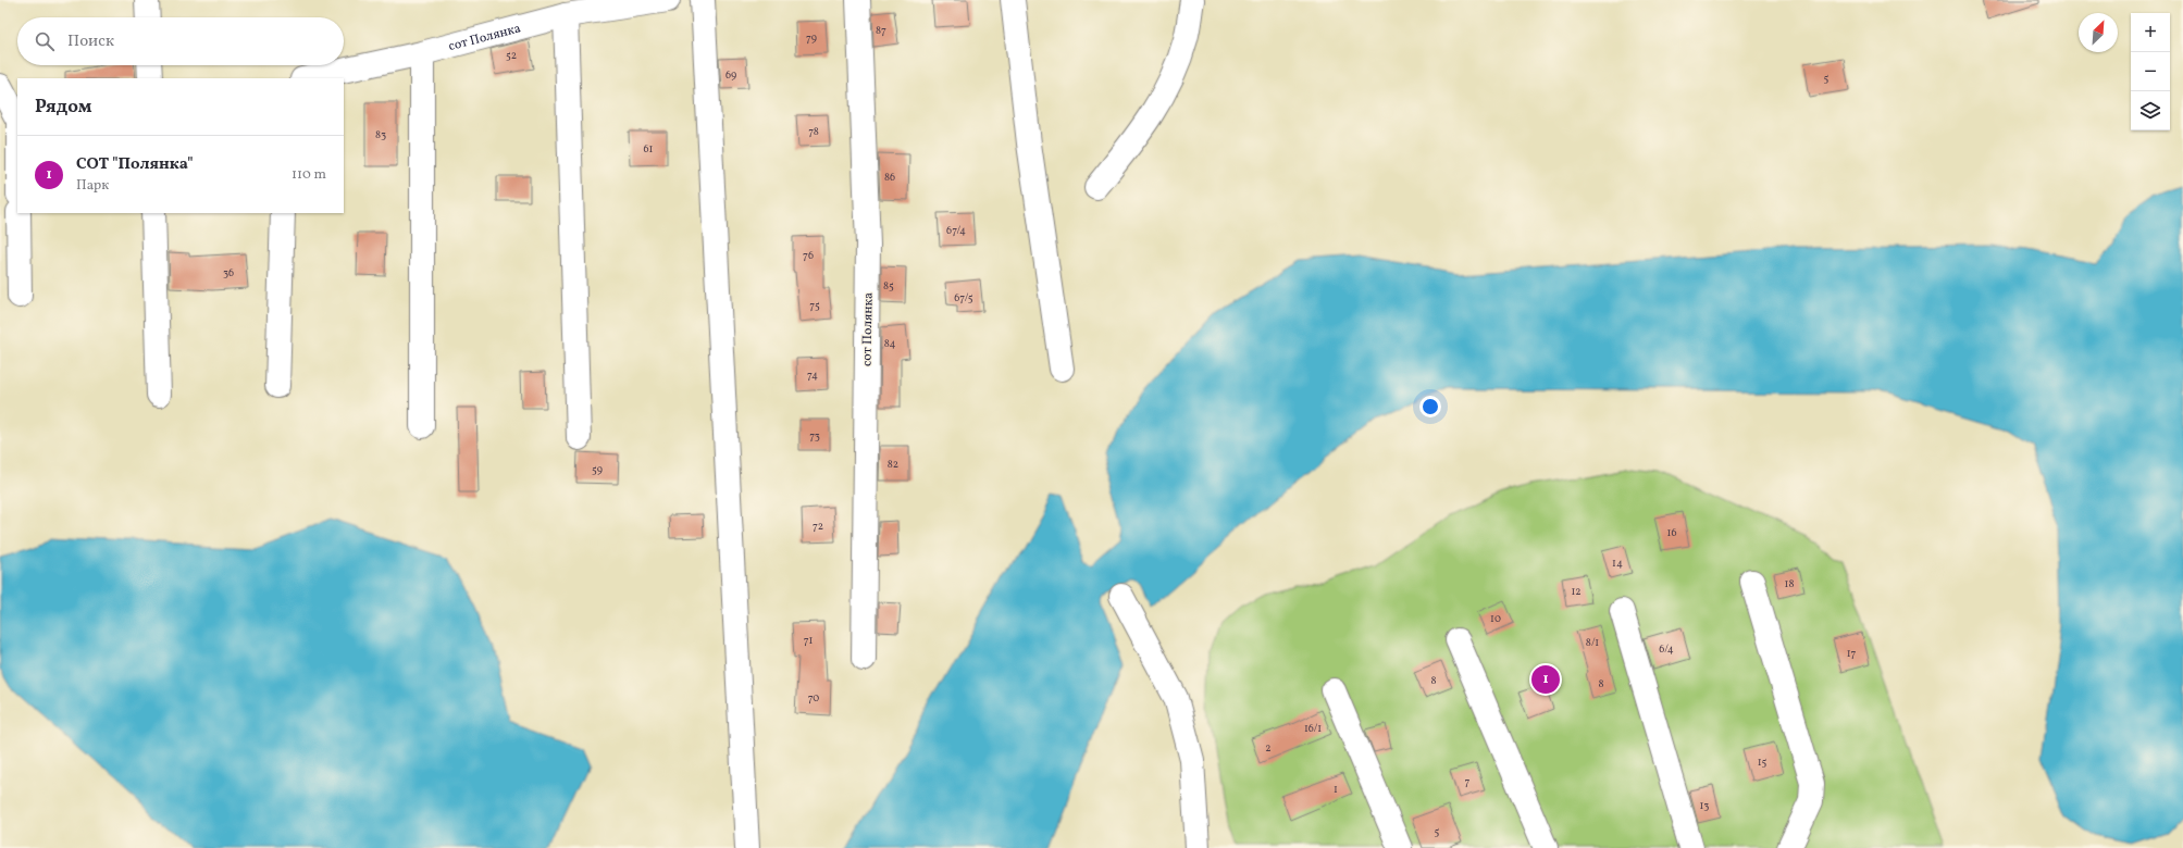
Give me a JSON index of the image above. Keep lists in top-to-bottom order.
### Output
{
  "streets": {
    "street": ["сот Полянка"]
  },
  "house_numbers": [
    "87",
    "79",
    "52",
    "69",
    "5",
    "78",
    "83",
    "61",
    "86",
    "67/4",
    "76",
    "36",
    "85",
    "67/5",
    "75",
    "84",
    "74",
    "73",
    "82",
    "59",
    "72",
    "16",
    "14",
    "18",
    "12",
    "10",
    "71",
    "8/1",
    "6/4",
    "17",
    "8",
    "8",
    "70",
    "16/1",
    "2",
    "15",
    "7",
    "1",
    "13",
    "5"
  ],
  "north": "top right",
  "page": {
    "map_buttons": ["+", "−"],
    "search": "Поиск",
    "heading": "Рядом",
    "list": [
      {
        "mark": "1",
        "name": "СОТ \"Полянка\"",
        "note": "Парк",
        "value": "110 m"
      }
    ],
    "pins": "1"
  }
}
